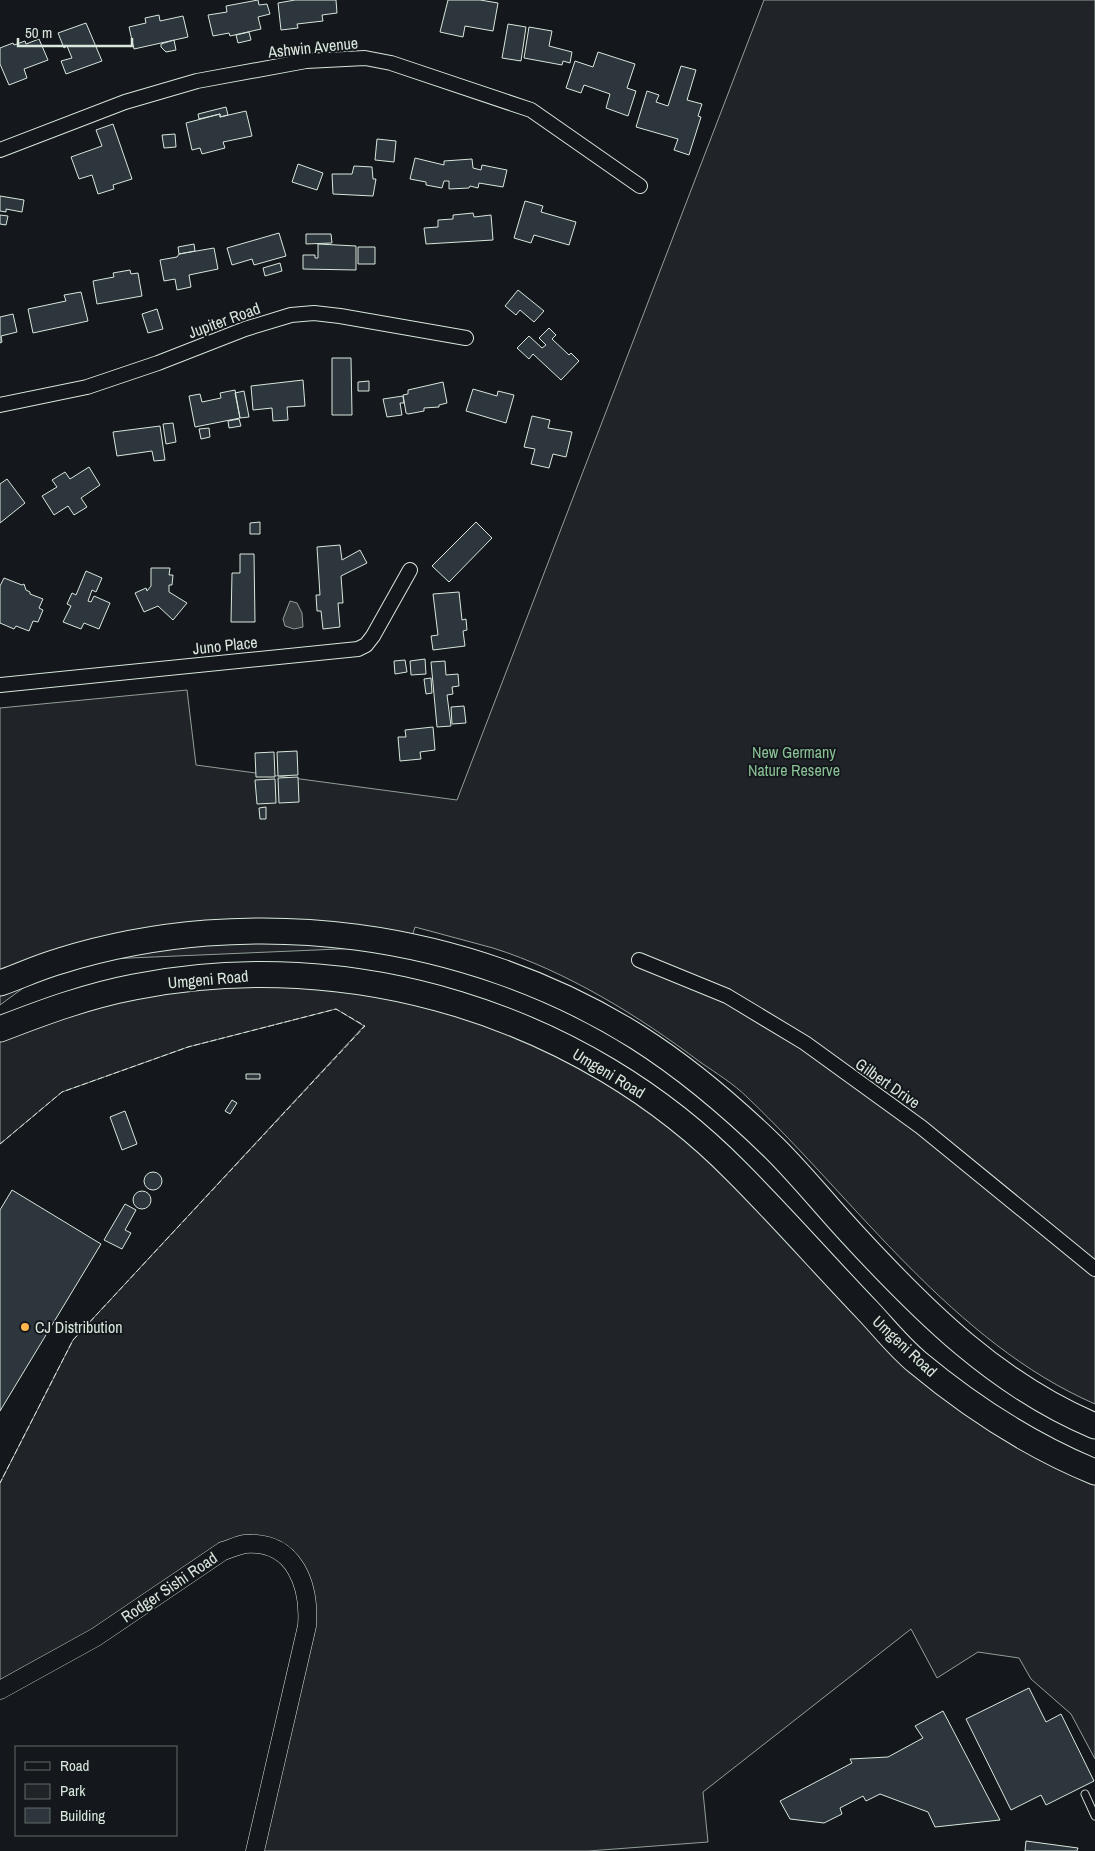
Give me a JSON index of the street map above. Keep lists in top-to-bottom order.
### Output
{
  "streets": {
    "highway": ["Umgeni Road"],
    "street": [
      "Ashwin Avenue",
      "Jupiter Road",
      "Juno Place",
      "Gilbert Drive",
      "Rodger Sishi Road"
    ]
  },
  "parks": ["New Germany Nature Reserve"],
  "places": ["CJ Distribution"],
  "legend": ["Road", "Park", "Building"],
  "scale_bar": "50 m"
}
